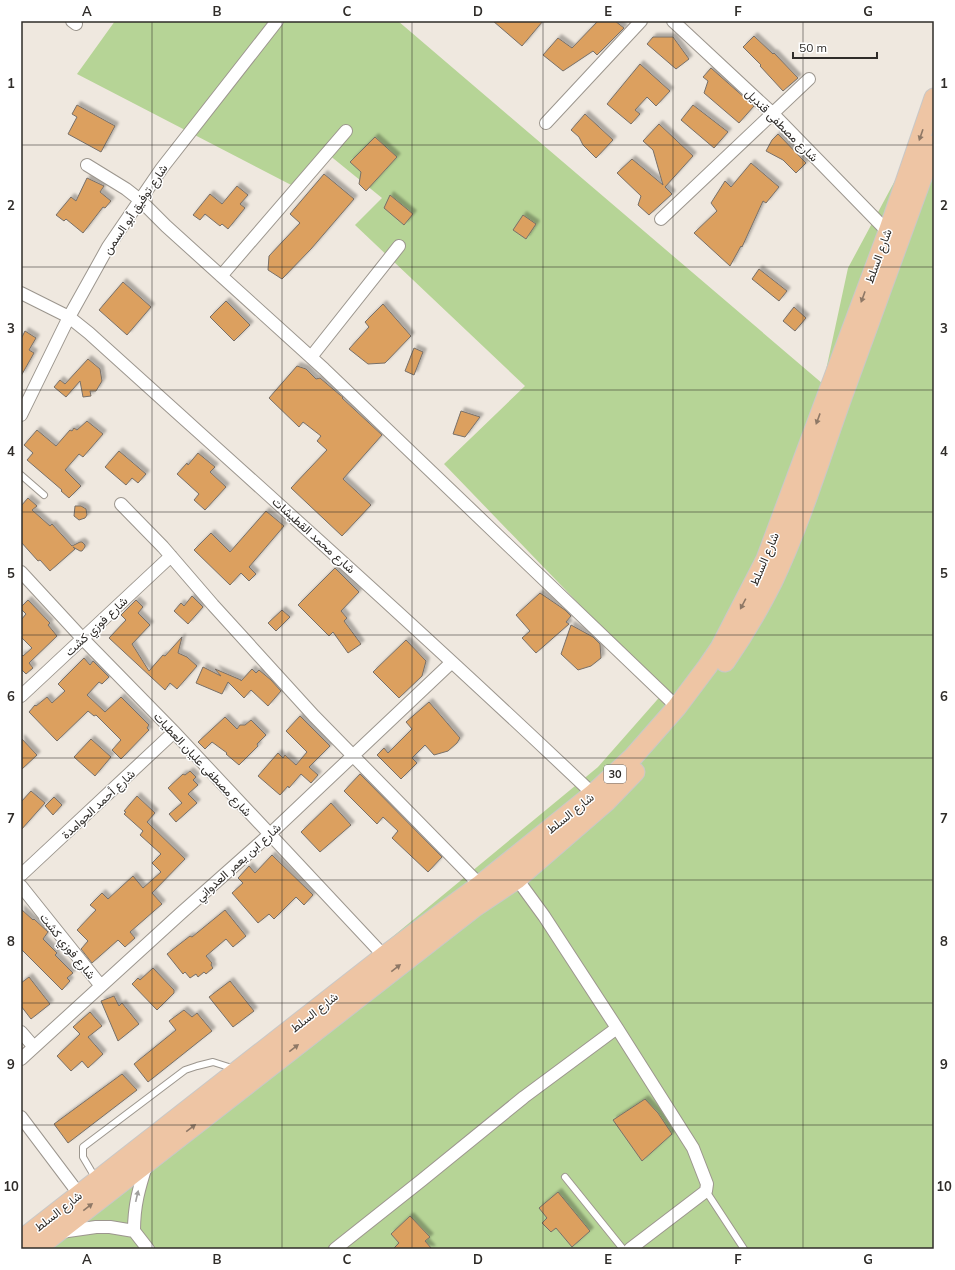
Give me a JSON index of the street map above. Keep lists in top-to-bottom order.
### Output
{
  "streets": {
    "main road": ["شارع السلط", "30"],
    "street": [
      "شارع مصطفى قنديل",
      "شارع توفيق أبو السمن",
      "شارع محمد القطيشات",
      "شارع فوزي كشت",
      "شارع مصطفى عليان العطيات",
      "شارع أحمد الحوامدة",
      "شارع ابن يعمر العدواني"
    ]
  },
  "crossings": [
    ["شارع مصطفى قنديل", "شارع السلط"],
    ["شارع توفيق أبو السمن", "شارع محمد القطيشات"],
    ["شارع السلط", "شارع محمد القطيشات"],
    ["شارع السلط", "شارع مصطفى عليان العطيات"],
    ["شارع محمد القطيشات", "شارع ابن يعمر العدواني"],
    ["شارع فوزي كشت", "شارع مصطفى عليان العطيات"],
    ["شارع فوزي كشت", "شارع ابن يعمر العدواني"],
    ["شارع مصطفى عليان العطيات", "شارع أحمد الحوامدة"],
    ["شارع مصطفى عليان العطيات", "شارع ابن يعمر العدواني"]
  ],
  "scale_bar": "50 m",
  "grid": {
    "columns": [
      "A",
      "B",
      "C",
      "D",
      "E",
      "F",
      "G"
    ],
    "rows": [
      "1",
      "2",
      "3",
      "4",
      "5",
      "6",
      "7",
      "8",
      "9",
      "10"
    ]
  }
}
